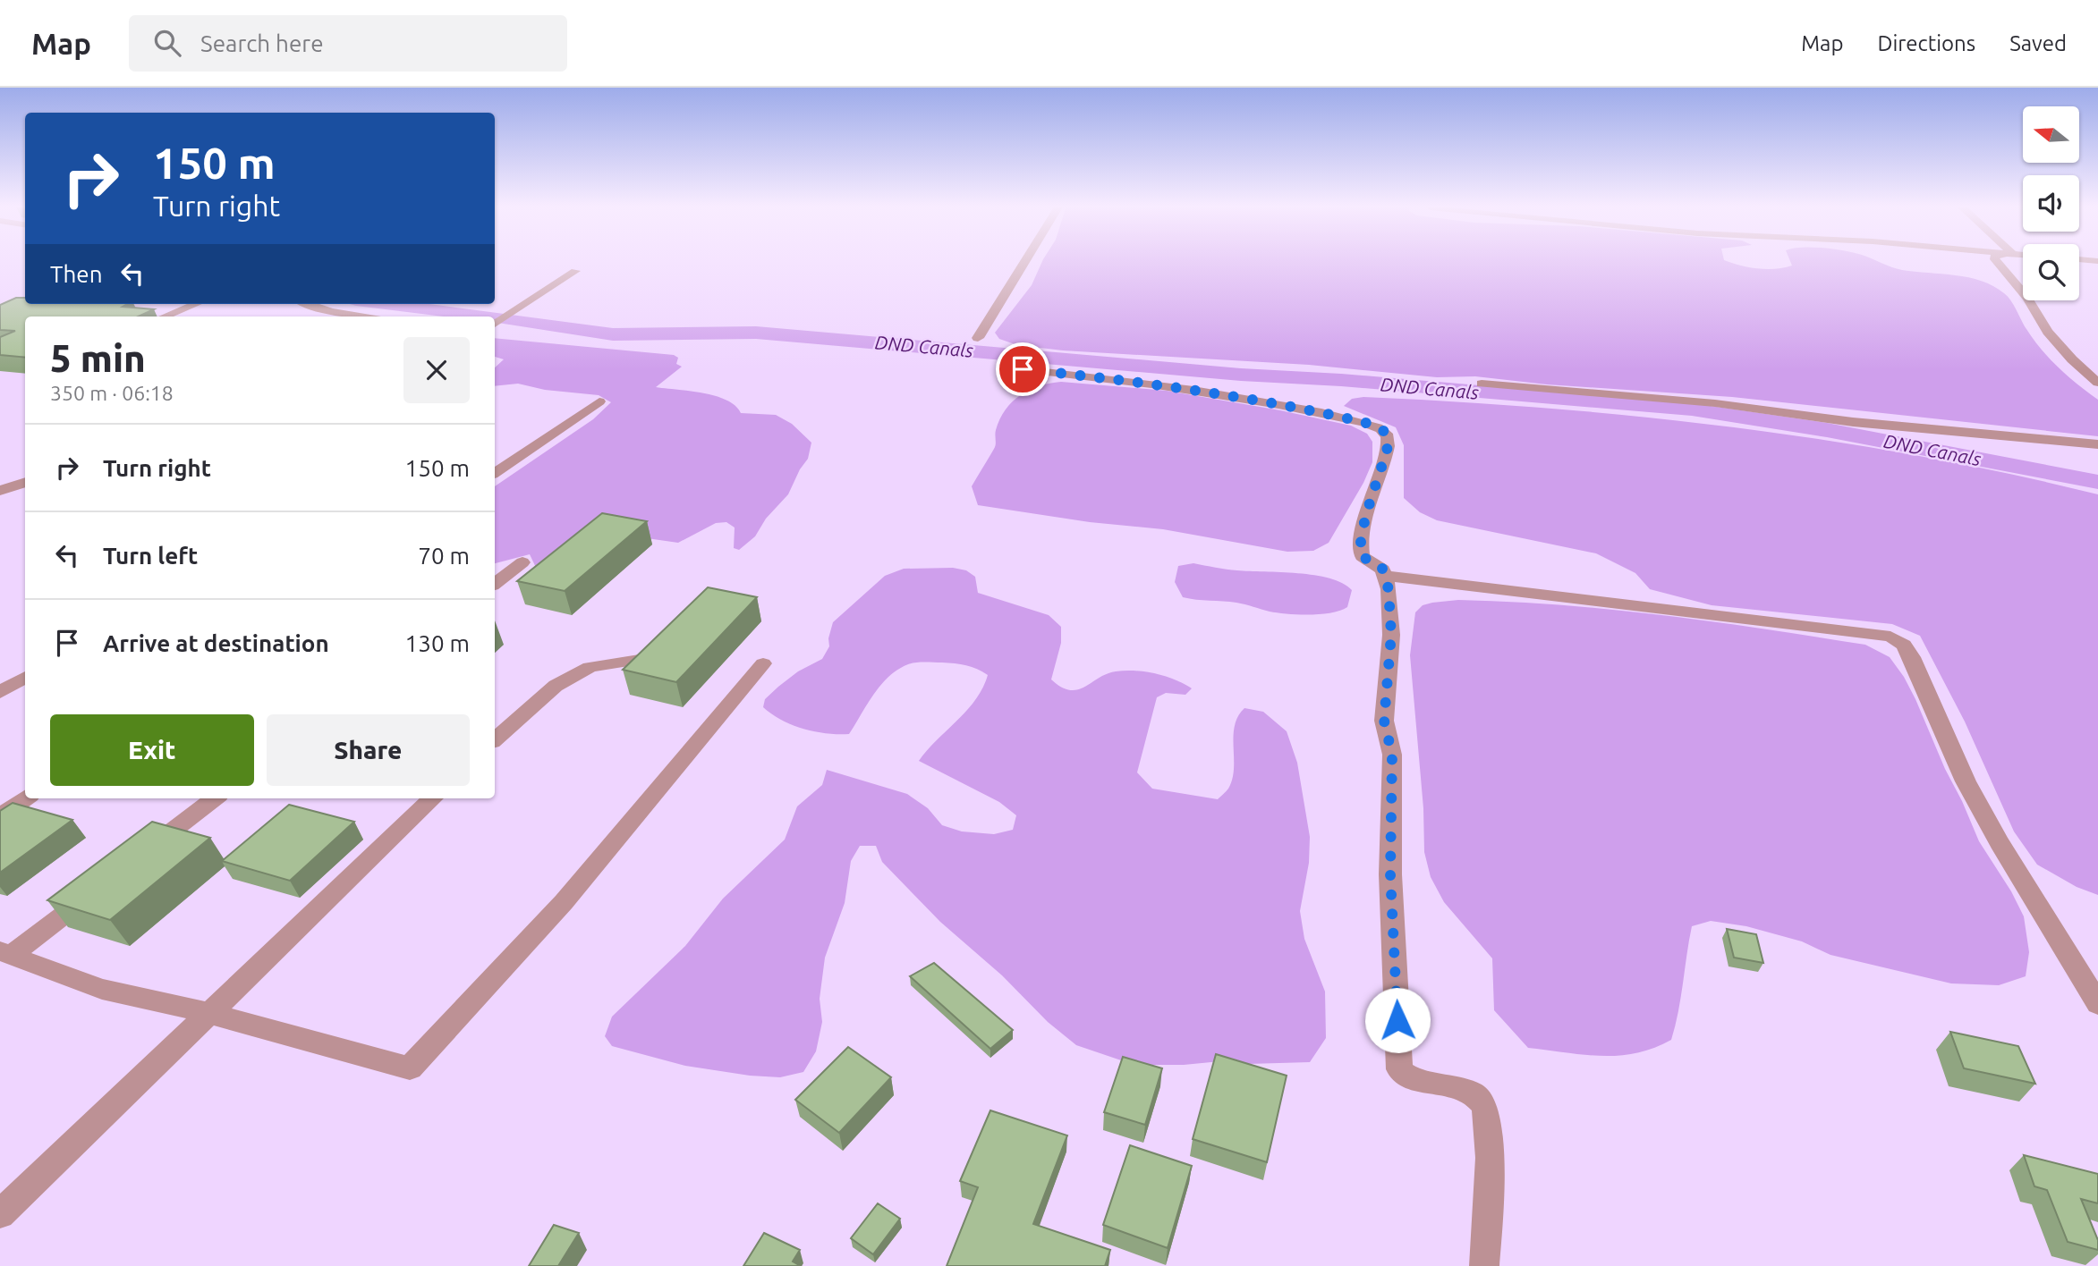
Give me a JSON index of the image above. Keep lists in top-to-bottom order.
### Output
{
  "water": ["DND Canals"],
  "north": "left",
  "page": {
    "header": "Map",
    "search": "Search here",
    "nav": ["Map", "Directions", "Saved"],
    "turn": ["150 m", "Turn right"],
    "then": "Then",
    "heading": ["5 min", "350 m · 06:18"],
    "list": [
      {
        "name": "Turn right",
        "value": "150 m"
      },
      {
        "name": "Turn left",
        "value": "70 m"
      },
      {
        "name": "Arrive at destination",
        "value": "130 m"
      }
    ],
    "buttons": ["Exit", "Share"]
  }
}
